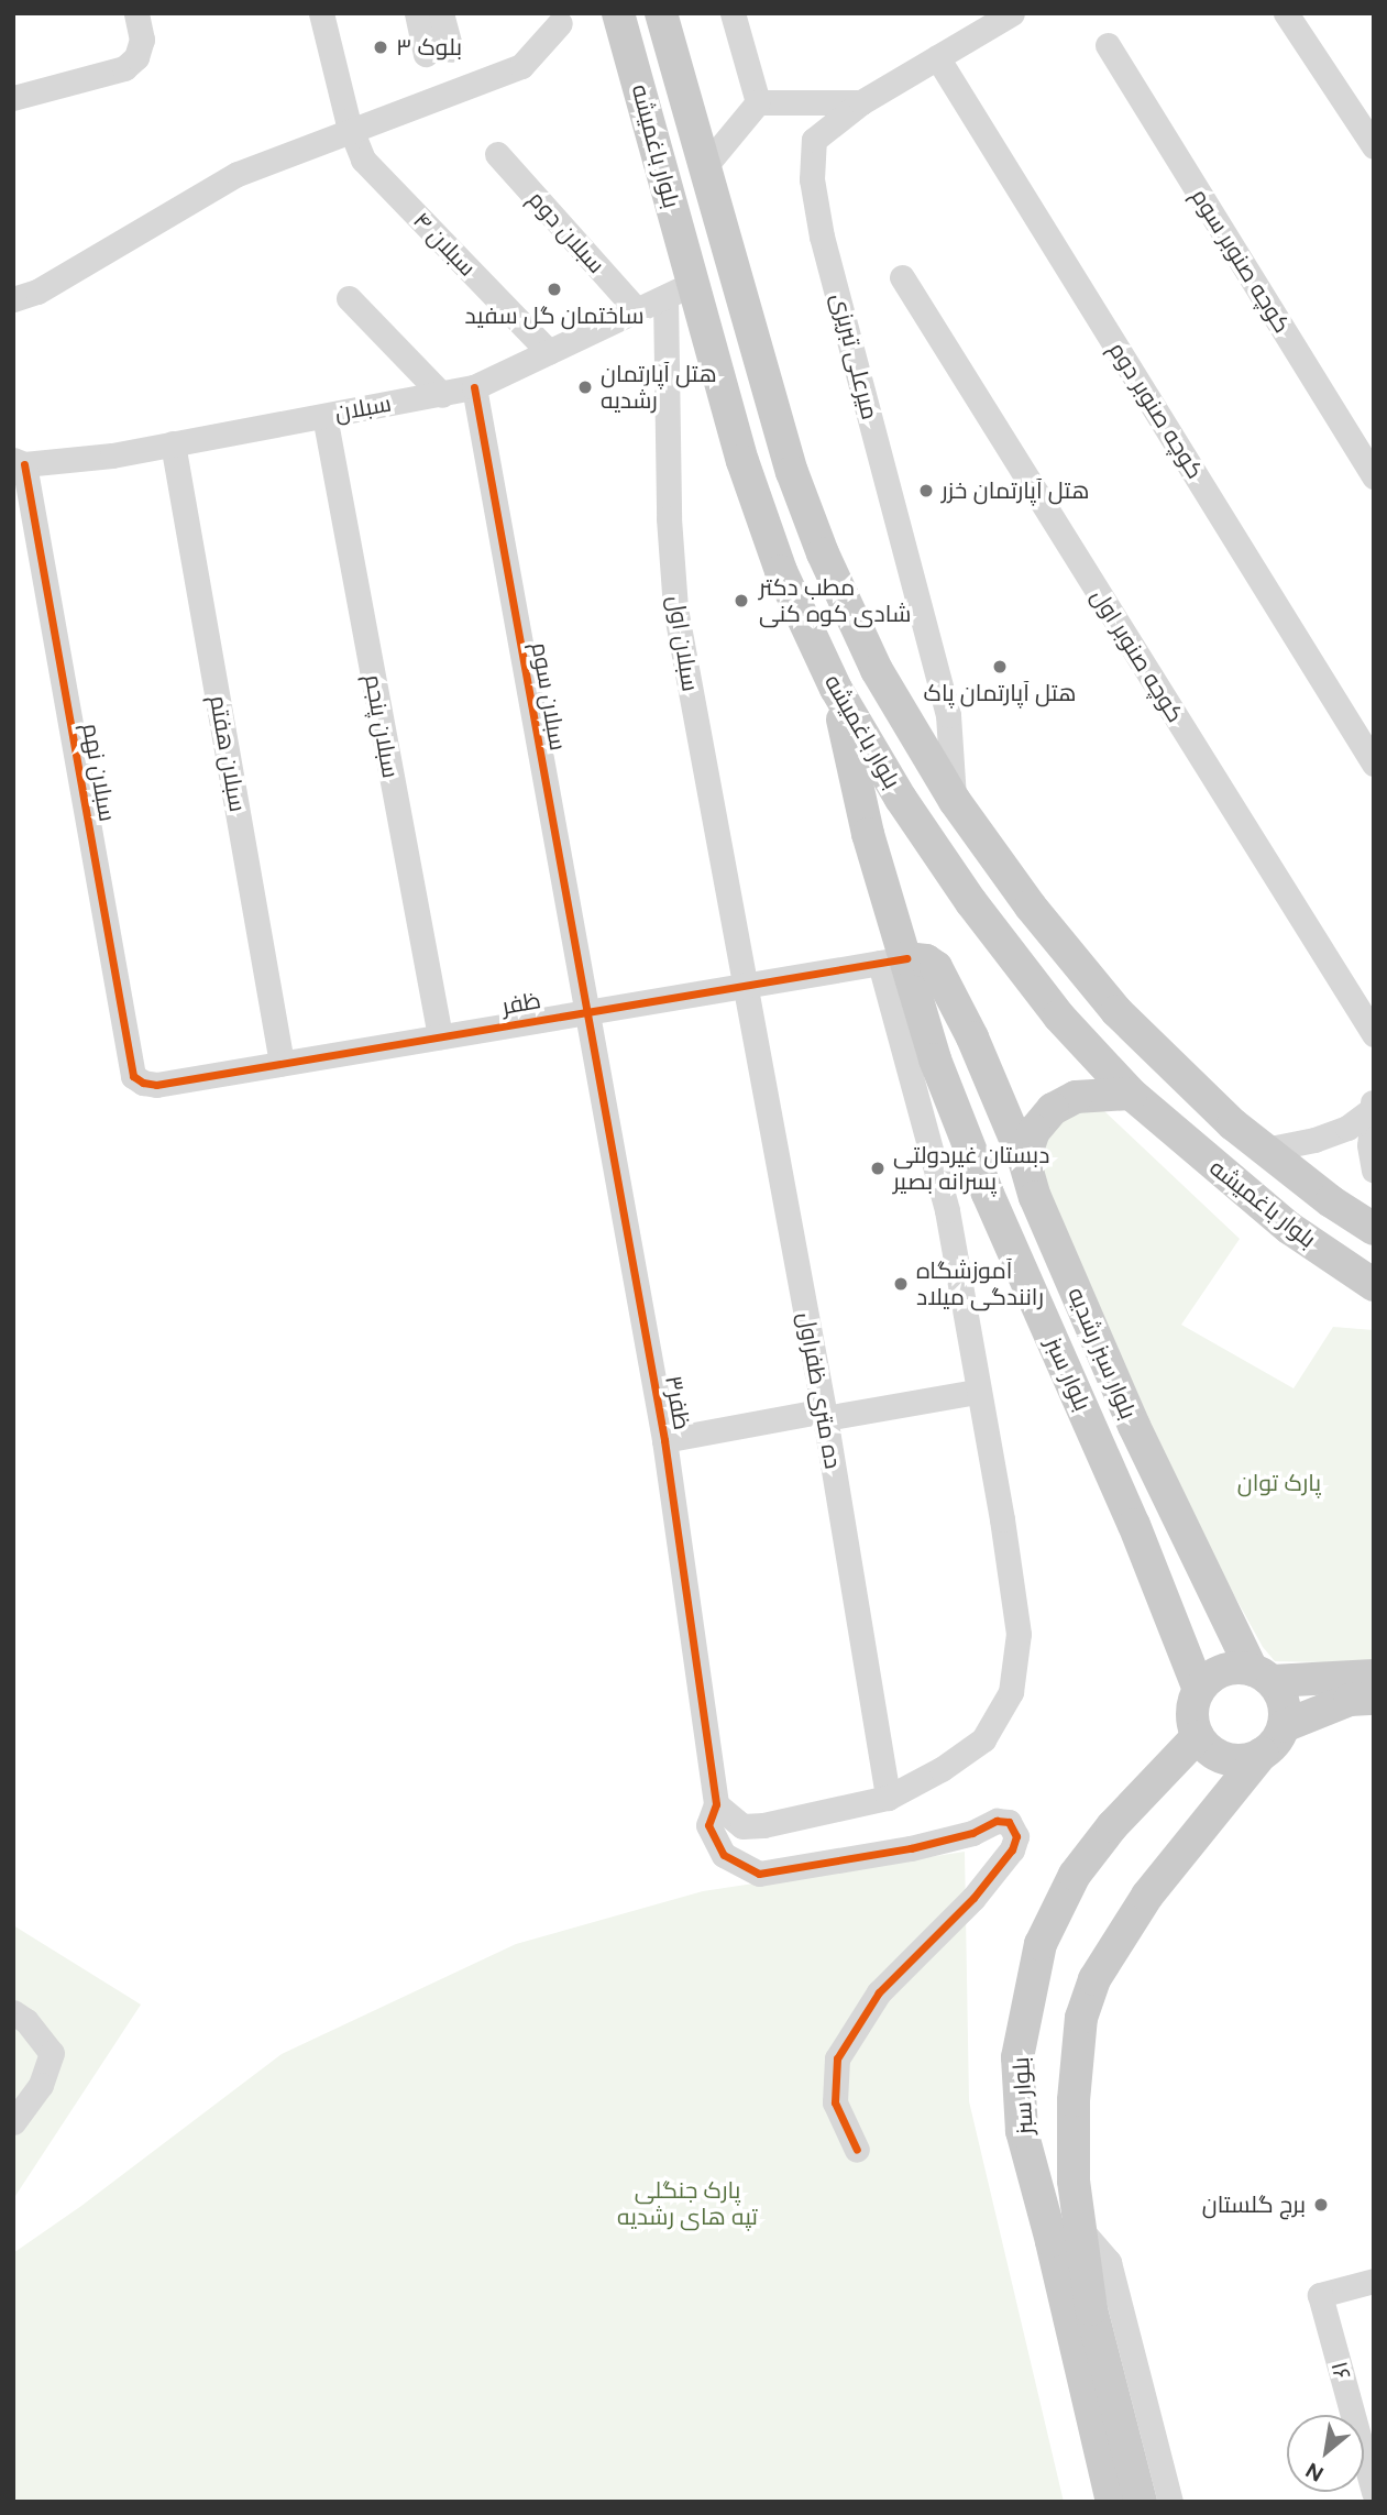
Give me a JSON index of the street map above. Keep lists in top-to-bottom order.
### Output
{
  "streets": {
    "main road": ["بلوار باغمیشه", "بلوار سبز رشدیه", "بلوار سبز"],
    "street": [
      "سبلان دوم",
      "سبلان ۴",
      "کوچه صنوبر سوم",
      "میرعلی تبریزی",
      "سبلان",
      "کوچه صنوبر دوم",
      "سبلان اول",
      "کوچه صنوبر اول",
      "سبلان سوم",
      "سبلان پنجم",
      "سبلان هفتم",
      "سبلان نهم",
      "ظفر",
      "ده متری ظفراول",
      "ظفر۳",
      "۱۶"
    ]
  },
  "crossings": [
    ["بلوار باغمیشه", "میرعلی تبریزی"],
    ["بلوار باغمیشه", "سبلان"],
    ["بلوار باغمیشه", "سبلان اول"],
    ["بلوار باغمیشه", "بلوار سبز"],
    ["سبلان دوم", "سبلان"],
    ["سبلان ۴", "سبلان"],
    ["میرعلی تبریزی", "کوچه صنوبر دوم"],
    ["سبلان", "سبلان اول"],
    ["سبلان", "سبلان سوم"],
    ["سبلان", "سبلان پنجم"],
    ["سبلان", "سبلان هفتم"],
    ["سبلان", "سبلان نهم"],
    ["سبلان اول", "ظفر"],
    ["سبلان اول", "ده متری ظفراول"],
    ["سبلان سوم", "ظفر"],
    ["سبلان سوم", "ظفر۳"],
    ["سبلان پنجم", "ظفر"],
    ["سبلان هفتم", "ظفر"],
    ["سبلان نهم", "ظفر"],
    ["ظفر", "بلوار سبز رشدیه"],
    ["ظفر", "بلوار سبز"],
    ["ظفر", "ده متری ظفراول"],
    ["ظفر", "ظفر۳"],
    ["بلوار سبز رشدیه", "بلوار سبز"]
  ],
  "parks": ["پارک توان", "پارک جنگلی تپه های رشدیه"],
  "places": [
    "بلوک ۳",
    "ساختمان گل سفید",
    "هتل آپارتمان رشدیه",
    "هتل آپارتمان خزر",
    "مطب دکتر شادی کوه کنی",
    "هتل آپارتمان پاک",
    "دبستان غیردولتی پسرانه بصیر",
    "آموزشگاه رانندگی میلاد",
    "برج گلستان"
  ],
  "north": "bottom left"
}
